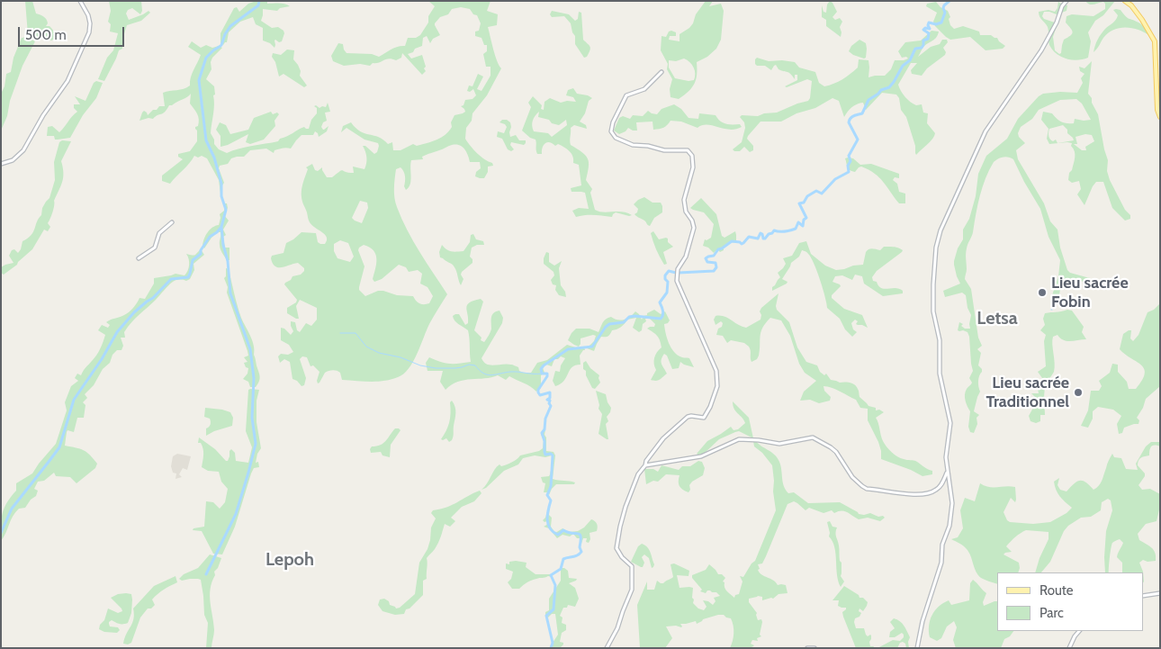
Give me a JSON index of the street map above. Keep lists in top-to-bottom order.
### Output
{
  "districts": ["Letsa", "Lepoh"],
  "places": ["Lieu sacrée Fobin", "Lieu sacrée Traditionnel"],
  "legend": ["Route", "Parc"],
  "scale_bar": "500 m"
}
